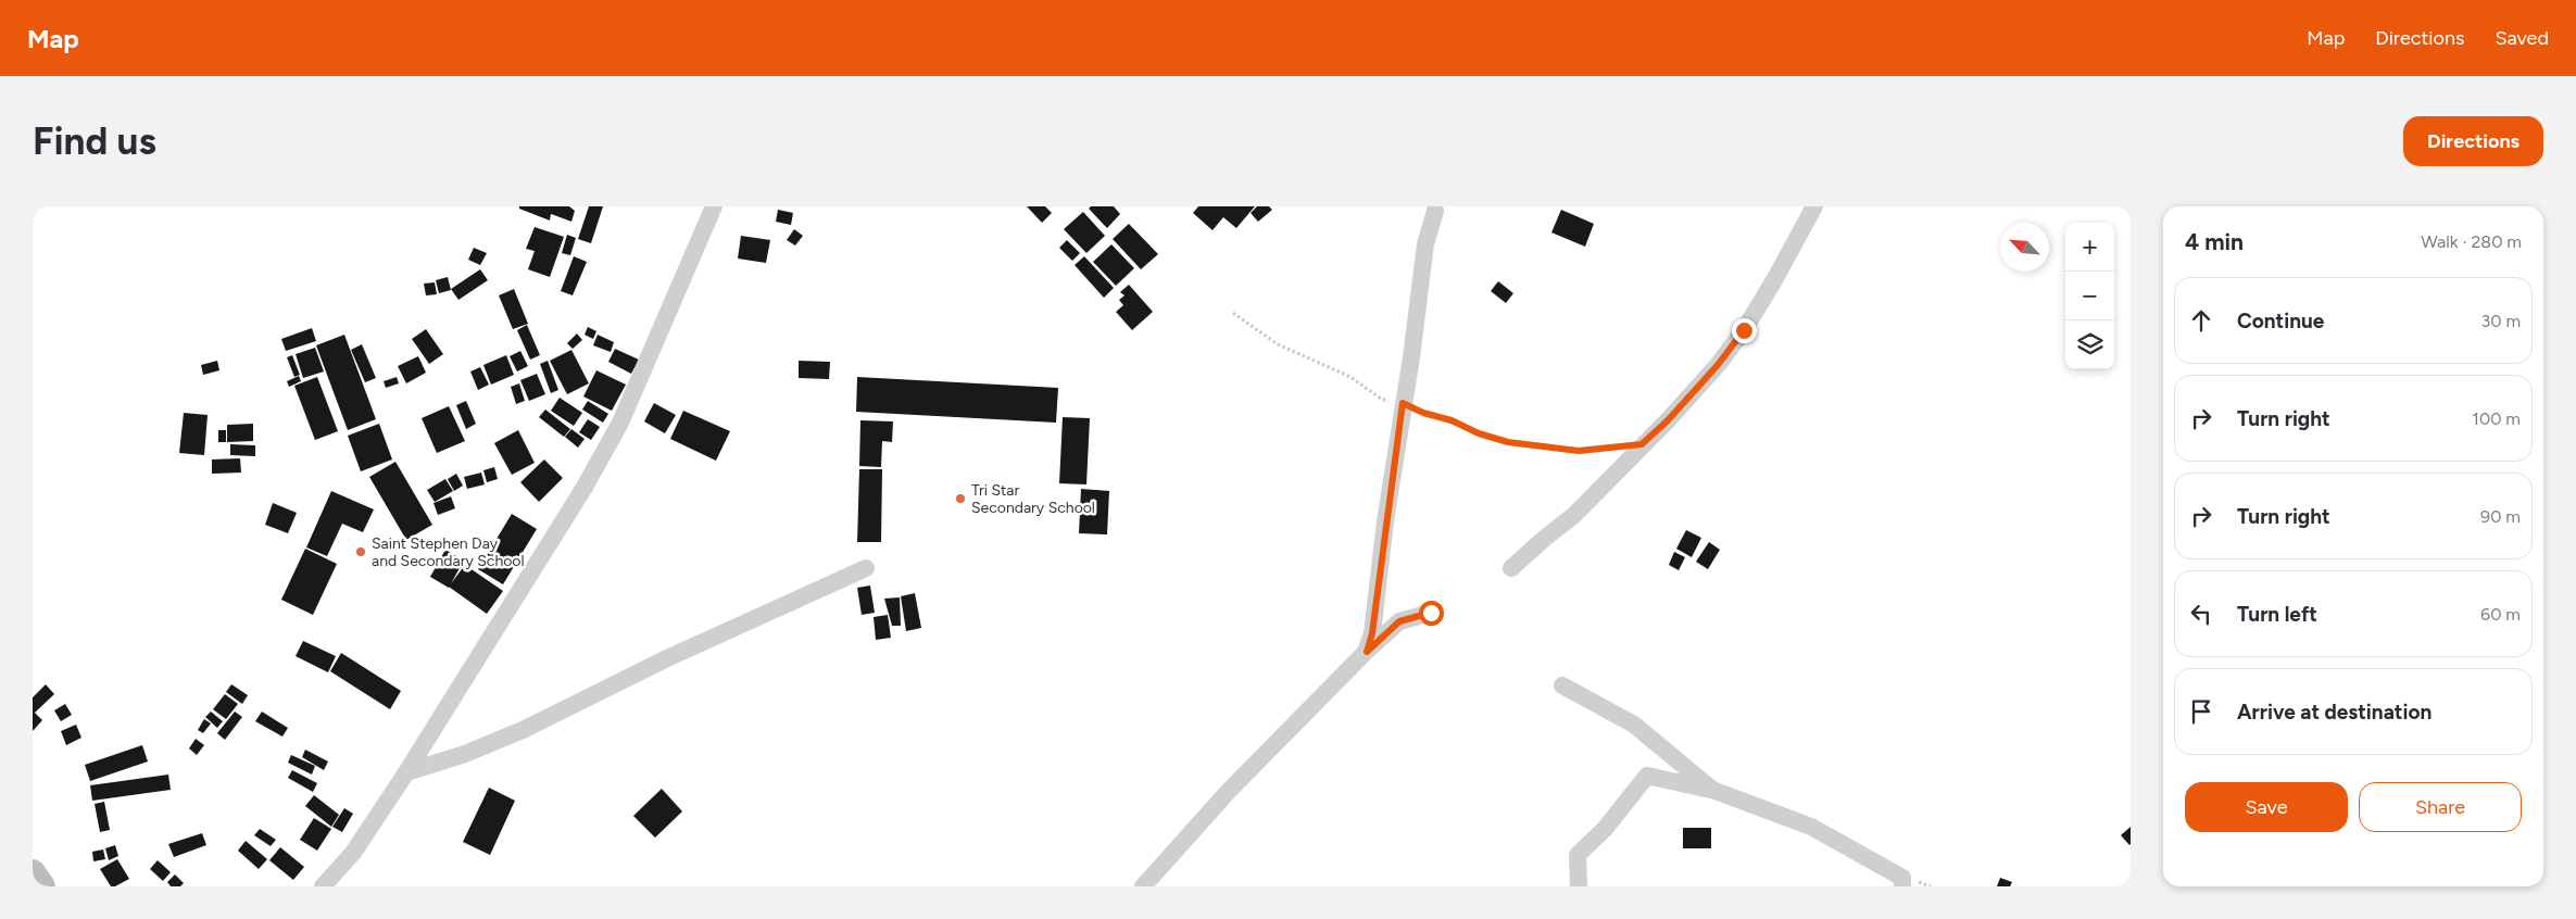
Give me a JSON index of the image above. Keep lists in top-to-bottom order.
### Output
{
  "places": ["Tri Star Secondary School", "Saint Stephen Day and Secondary School"],
  "north": "top left",
  "page": {
    "header": "Map",
    "nav": ["Map", "Directions", "Saved"],
    "buttons": [
      "Directions",
      ["Save", "Share"]
    ],
    "title": "Find us",
    "heading": ["4 min", "Walk · 280 m"],
    "map_buttons": ["+", "−"],
    "list": [
      ["Continue", "30 m"],
      ["Turn right", "100 m"],
      ["Turn right", "90 m"],
      ["Turn left", "60 m"],
      "Arrive at destination"
    ]
  }
}
